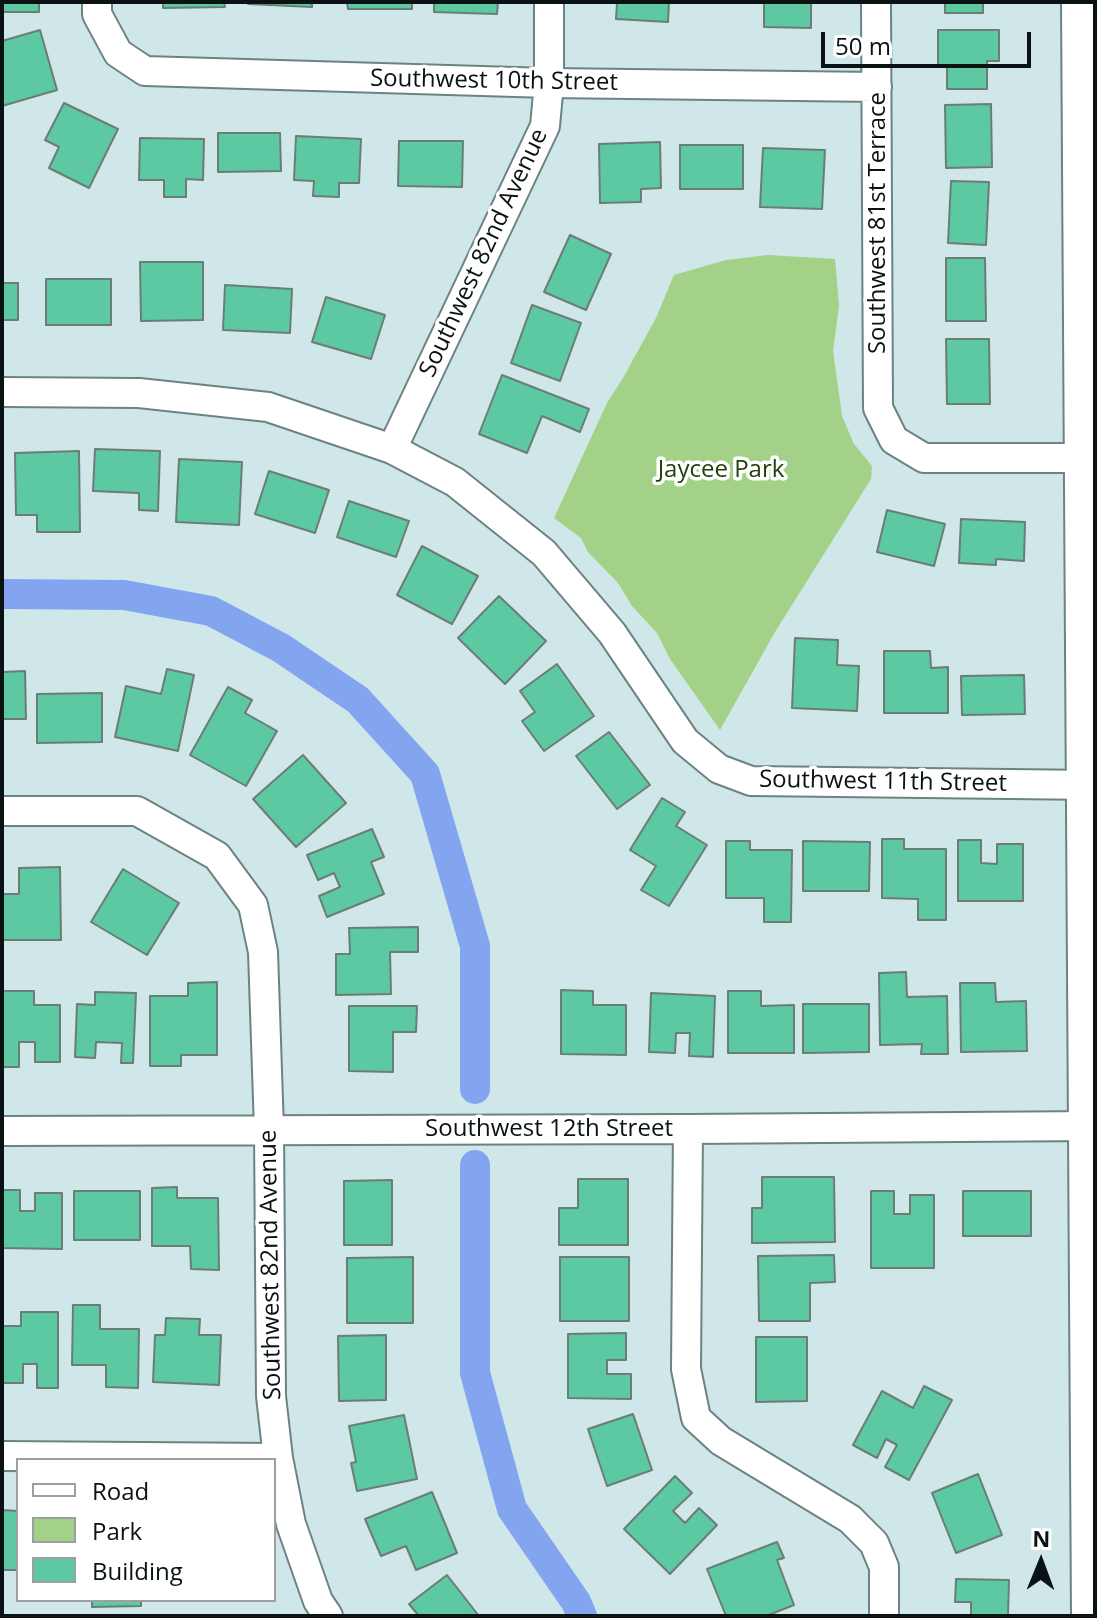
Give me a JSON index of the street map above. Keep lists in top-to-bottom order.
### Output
{
  "streets": {
    "street": [
      "Southwest 10th Street",
      "Southwest 81st Terrace",
      "Southwest 82nd Avenue",
      "Southwest 11th Street",
      "Southwest 12th Street"
    ]
  },
  "crossings": [
    ["Southwest 10th Street", "Southwest 81st Terrace"],
    ["Southwest 10th Street", "Southwest 82nd Avenue"],
    ["Southwest 82nd Avenue", "Southwest 11th Street"],
    ["Southwest 82nd Avenue", "Southwest 12th Street"]
  ],
  "parks": ["Jaycee Park"],
  "legend": ["Road", "Park", "Building"],
  "scale_bar": "50 m",
  "north": "top"
}
